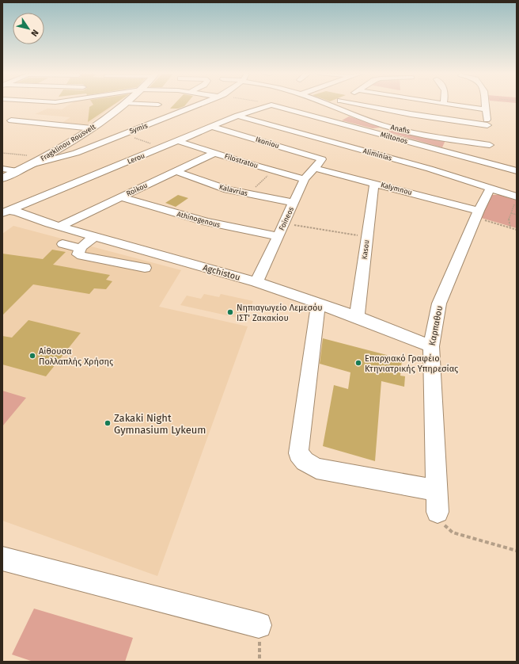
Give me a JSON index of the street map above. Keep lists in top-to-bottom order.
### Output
{
  "streets": {
    "main road": ["Fragklinou Rousvelt"],
    "street": [
      "Symis",
      "Anafis",
      "Miltonos",
      "Ikoniou",
      "Aliminias",
      "Lerou",
      "Filostratou",
      "Kalymnou",
      "Roikou",
      "Kalavrias",
      "Foineos",
      "Athinogenous",
      "Kasou",
      "Agchistou",
      "Καρπαθου"
    ]
  },
  "crossings": [
    ["Symis", "Fragklinou Rousvelt"],
    ["Miltonos", "Lerou"],
    ["Ikoniou", "Lerou"],
    ["Ikoniou", "Foineos"],
    ["Aliminias", "Lerou"],
    ["Aliminias", "Καρπαθου"],
    ["Lerou", "Filostratou"],
    ["Lerou", "Agchistou"],
    ["Filostratou", "Roikou"],
    ["Filostratou", "Foineos"],
    ["Kalymnou", "Foineos"],
    ["Kalymnou", "Kasou"],
    ["Kalymnou", "Καρπαθου"],
    ["Roikou", "Kalavrias"],
    ["Roikou", "Athinogenous"],
    ["Roikou", "Agchistou"],
    ["Kalavrias", "Foineos"],
    ["Foineos", "Athinogenous"],
    ["Foineos", "Agchistou"],
    ["Kasou", "Agchistou"],
    ["Agchistou", "Καρπαθου"]
  ],
  "places": [
    "Νηπιαγωγείο Λεμεσόυ ΙΣΤ' Ζακακίου",
    "Αίθουσα Πολλαπλής Χρήσης",
    "Επαρχιακό Γραφέιο Κτηνιατρικής Υπηρεσίας",
    "Zakaki Night Gymnasium Lykeum"
  ],
  "north": "bottom right"
}
